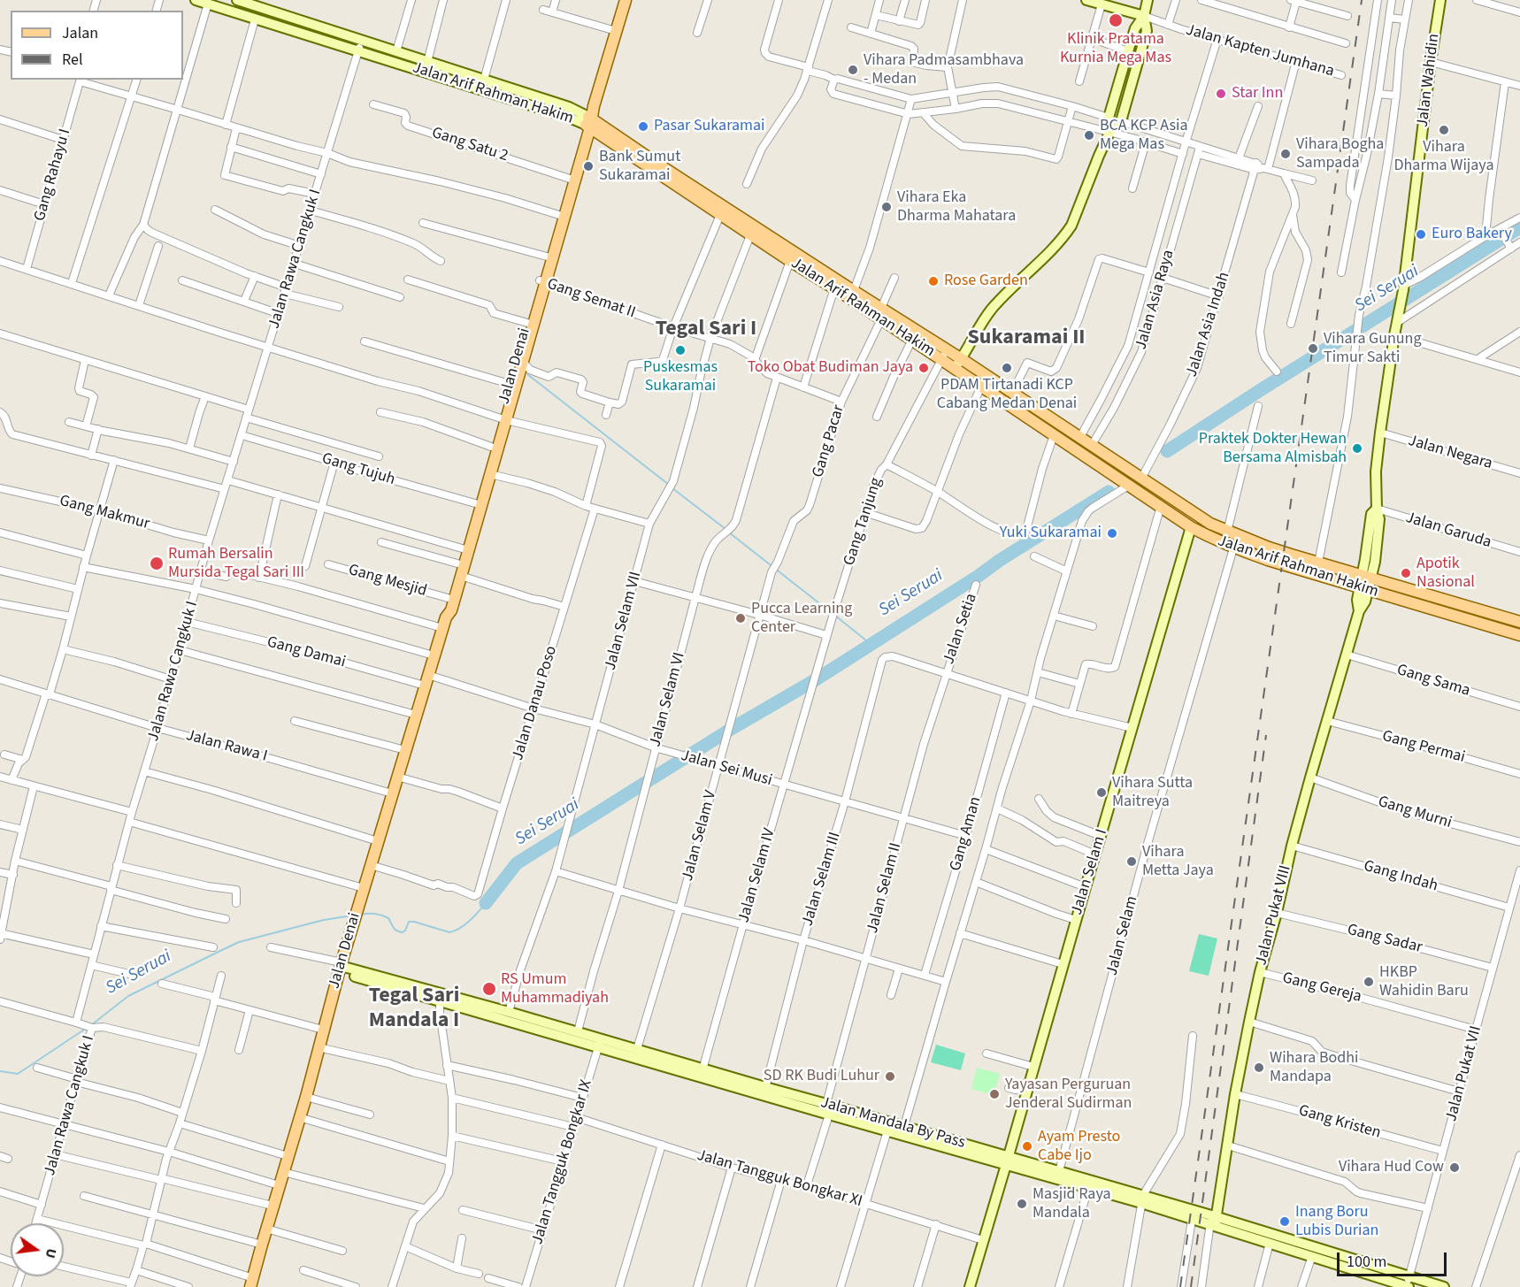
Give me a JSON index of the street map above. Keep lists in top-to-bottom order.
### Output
{
  "streets": {
    "main road": ["Jalan Arif Rahman Hakim", "Jalan Denai"],
    "street": [
      "Jalan Kapten Jumhana",
      "Jalan Wahidin",
      "Gang Satu 2",
      "Gang Rahayu I",
      "Jalan Rawa Cangkuk I",
      "Gang Semat II",
      "Jalan Asia Raya",
      "Jalan Asia Indah",
      "Gang Pacar",
      "Jalan Negara",
      "Gang Tujuh",
      "Gang Makmur",
      "Gang Tanjung",
      "Jalan Garuda",
      "Gang Mesjid",
      "Jalan Selam VII",
      "Jalan Setia",
      "Gang Damai",
      "Gang Sama",
      "Jalan Selam VI",
      "Jalan Danau Poso",
      "Jalan Rawa I",
      "Gang Permai",
      "Jalan Sei Musi",
      "Gang Murni",
      "Gang Aman",
      "Jalan Selam V",
      "Jalan Selam I",
      "Jalan Selam IV",
      "Gang Indah",
      "Jalan Selam III",
      "Jalan Selam II",
      "Jalan Pukat VIII",
      "Jalan Selam",
      "Gang Sadar",
      "Gang Gereja",
      "Jalan Pukat VII",
      "Gang Kristen",
      "Jalan Mandala By Pass",
      "Jalan Tangguk Bongkar IX",
      "Jalan Tangguk Bongkar XI"
    ]
  },
  "crossings": [
    ["Jalan Kapten Jumhana", "Jalan Asia Raya"],
    ["Jalan Wahidin", "Jalan Arif Rahman Hakim"],
    ["Jalan Wahidin", "Jalan Negara"],
    ["Jalan Wahidin", "Jalan Garuda"],
    ["Jalan Wahidin", "Jalan Pukat VIII"],
    ["Jalan Arif Rahman Hakim", "Jalan Rawa Cangkuk I"],
    ["Jalan Arif Rahman Hakim", "Jalan Asia Raya"],
    ["Jalan Arif Rahman Hakim", "Jalan Asia Indah"],
    ["Jalan Arif Rahman Hakim", "Jalan Denai"],
    ["Jalan Arif Rahman Hakim", "Gang Pacar"],
    ["Jalan Arif Rahman Hakim", "Gang Tanjung"],
    ["Jalan Arif Rahman Hakim", "Jalan Selam VII"],
    ["Jalan Arif Rahman Hakim", "Jalan Selam I"],
    ["Jalan Arif Rahman Hakim", "Jalan Pukat VIII"],
    ["Jalan Arif Rahman Hakim", "Jalan Selam"],
    ["Gang Satu 2", "Jalan Denai"],
    ["Jalan Rawa Cangkuk I", "Gang Tujuh"],
    ["Jalan Rawa Cangkuk I", "Gang Makmur"],
    ["Jalan Rawa Cangkuk I", "Gang Damai"],
    ["Jalan Rawa Cangkuk I", "Jalan Rawa I"],
    ["Gang Semat II", "Jalan Denai"],
    ["Gang Semat II", "Gang Pacar"],
    ["Gang Semat II", "Jalan Selam VII"],
    ["Gang Semat II", "Jalan Selam VI"],
    ["Jalan Denai", "Gang Tujuh"],
    ["Jalan Denai", "Gang Mesjid"],
    ["Jalan Denai", "Gang Damai"],
    ["Jalan Denai", "Jalan Danau Poso"],
    ["Jalan Denai", "Jalan Rawa I"],
    ["Jalan Denai", "Jalan Sei Musi"],
    ["Jalan Denai", "Jalan Mandala By Pass"],
    ["Gang Pacar", "Jalan Selam V"],
    ["Gang Tanjung", "Jalan Selam IV"],
    ["Jalan Selam VII", "Jalan Sei Musi"],
    ["Jalan Selam VII", "Jalan Mandala By Pass"],
    ["Jalan Setia", "Jalan Selam III"],
    ["Jalan Setia", "Jalan Selam II"],
    ["Gang Sama", "Jalan Pukat VIII"],
    ["Jalan Selam VI", "Jalan Sei Musi"],
    ["Jalan Selam VI", "Jalan Mandala By Pass"],
    ["Jalan Danau Poso", "Jalan Sei Musi"],
    ["Gang Permai", "Jalan Pukat VIII"],
    ["Jalan Sei Musi", "Gang Aman"],
    ["Jalan Sei Musi", "Jalan Selam V"],
    ["Jalan Sei Musi", "Jalan Selam IV"],
    ["Jalan Sei Musi", "Jalan Selam III"],
    ["Jalan Sei Musi", "Jalan Selam II"],
    ["Gang Murni", "Jalan Pukat VIII"],
    ["Jalan Selam V", "Jalan Mandala By Pass"],
    ["Jalan Selam I", "Jalan Mandala By Pass"],
    ["Jalan Selam I", "Jalan Tangguk Bongkar XI"],
    ["Jalan Selam IV", "Jalan Mandala By Pass"],
    ["Gang Indah", "Jalan Pukat VIII"],
    ["Gang Indah", "Jalan Pukat VII"],
    ["Jalan Selam III", "Jalan Selam II"],
    ["Jalan Selam III", "Jalan Mandala By Pass"],
    ["Jalan Selam II", "Jalan Mandala By Pass"],
    ["Jalan Pukat VIII", "Gang Sadar"],
    ["Jalan Pukat VIII", "Gang Gereja"],
    ["Jalan Pukat VIII", "Gang Kristen"],
    ["Jalan Pukat VIII", "Jalan Mandala By Pass"],
    ["Jalan Selam", "Jalan Mandala By Pass"],
    ["Gang Sadar", "Jalan Pukat VII"],
    ["Gang Gereja", "Jalan Pukat VII"],
    ["Jalan Pukat VII", "Gang Kristen"],
    ["Jalan Pukat VII", "Jalan Mandala By Pass"],
    ["Jalan Mandala By Pass", "Jalan Tangguk Bongkar IX"],
    ["Jalan Tangguk Bongkar IX", "Jalan Tangguk Bongkar XI"]
  ],
  "districts": ["Tegal Sari I", "Sukaramai II", "Tegal Sari Mandala I"],
  "water": ["Sei Seruai"],
  "places": [
    "Klinik Pratama Kurnia Mega Mas",
    "Vihara Padmasambhava - Medan",
    "Star Inn",
    "Pasar Sukaramai",
    "Vihara Dharma Wijaya",
    "BCA KCP Asia Mega Mas",
    "Vihara Bogha Sampada",
    "Bank Sumut Sukaramai",
    "Vihara Eka Dharma Mahatara",
    "Euro Bakery",
    "Rose Garden",
    "Vihara Gunung Timur Sakti",
    "Puskesmas Sukaramai",
    "Toko Obat Budiman Jaya",
    "PDAM Tirtanadi KCP Cabang Medan Denai",
    "Praktek Dokter Hewan Bersama Almisbah",
    "Yuki Sukaramai",
    "Rumah Bersalin Mursida Tegal Sari III",
    "Apotik Nasional",
    "Pucca Learning Center",
    "Vihara Sutta Maitreya",
    "Vihara Metta Jaya",
    "HKBP Wahidin Baru",
    "RS Umum Muhammadiyah",
    "Wihara Bodhi Mandapa",
    "SD RK Budi Luhur",
    "Yayasan Perguruan Jenderal Sudirman",
    "Ayam Presto Cabe Ijo",
    "Vihara Hud Cow",
    "Masjid Raya Mandala",
    "Inang Boru Lubis Durian"
  ],
  "legend": ["Jalan", "Rel"],
  "scale_bar": "100 m",
  "north": "right"
}
